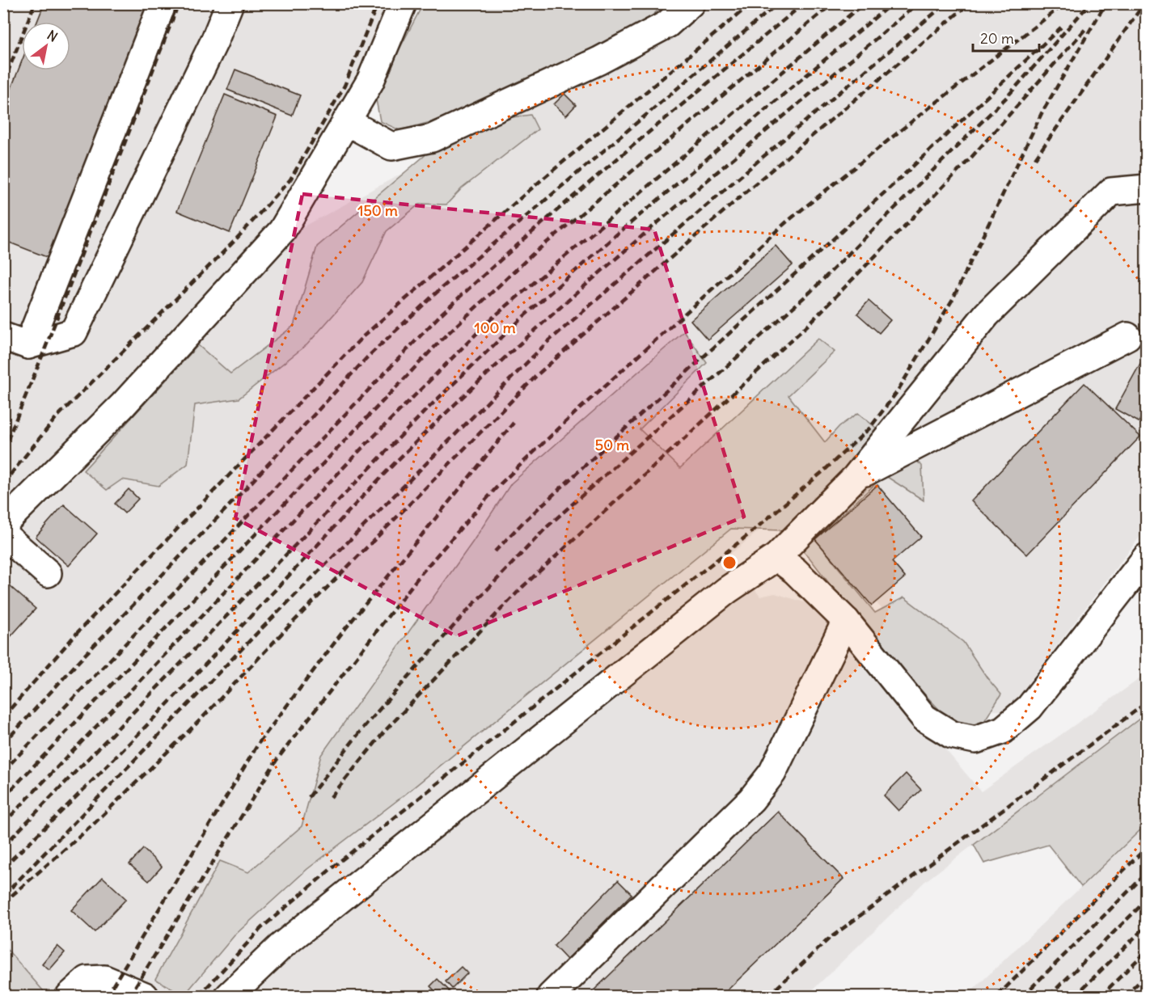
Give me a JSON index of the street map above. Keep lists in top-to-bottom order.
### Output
{
  "scale_bar": "20 m",
  "north": "top right",
  "rings": ["150 m", "100 m", "50 m"]
}
